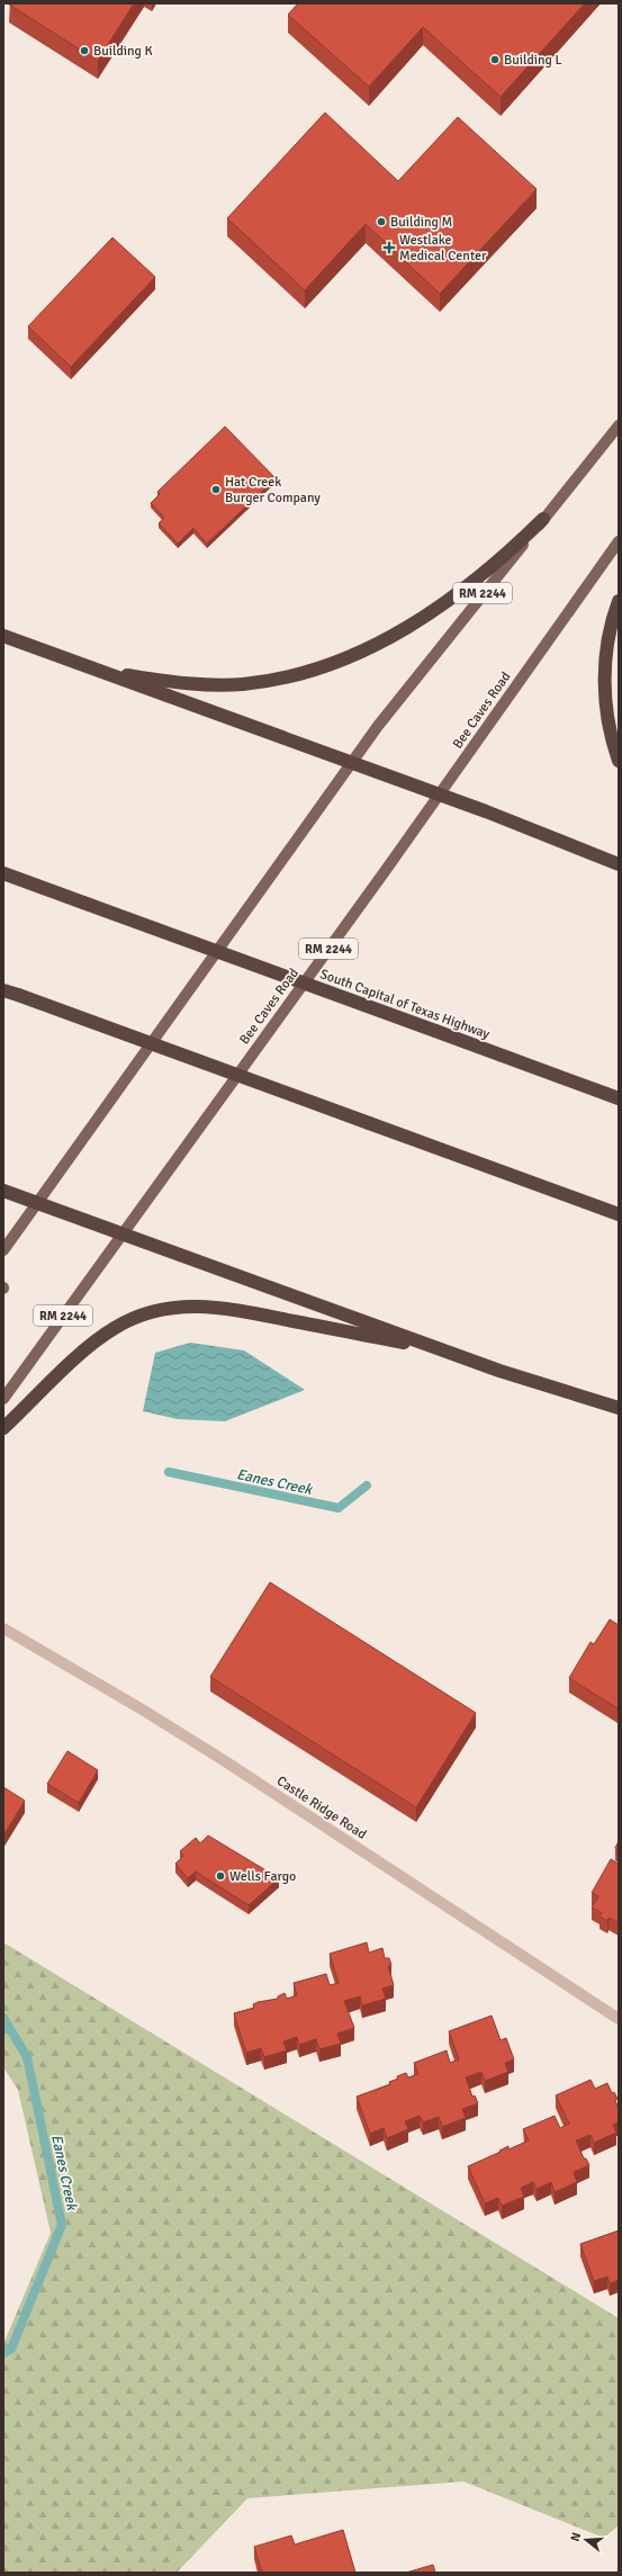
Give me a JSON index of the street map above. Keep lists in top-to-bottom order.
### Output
{
  "streets": {
    "highway": ["South Capital of Texas Highway"],
    "main road": ["RM 2244", "Bee Caves Road"],
    "street": ["Castle Ridge Road"]
  },
  "water": ["Eanes Creek"],
  "places": {
    "other": [
      "Building K",
      "Building L",
      "Building M",
      "Hat Creek Burger Company",
      "Wells Fargo"
    ],
    "health": ["Westlake Medical Center"]
  },
  "north": "left"
}
